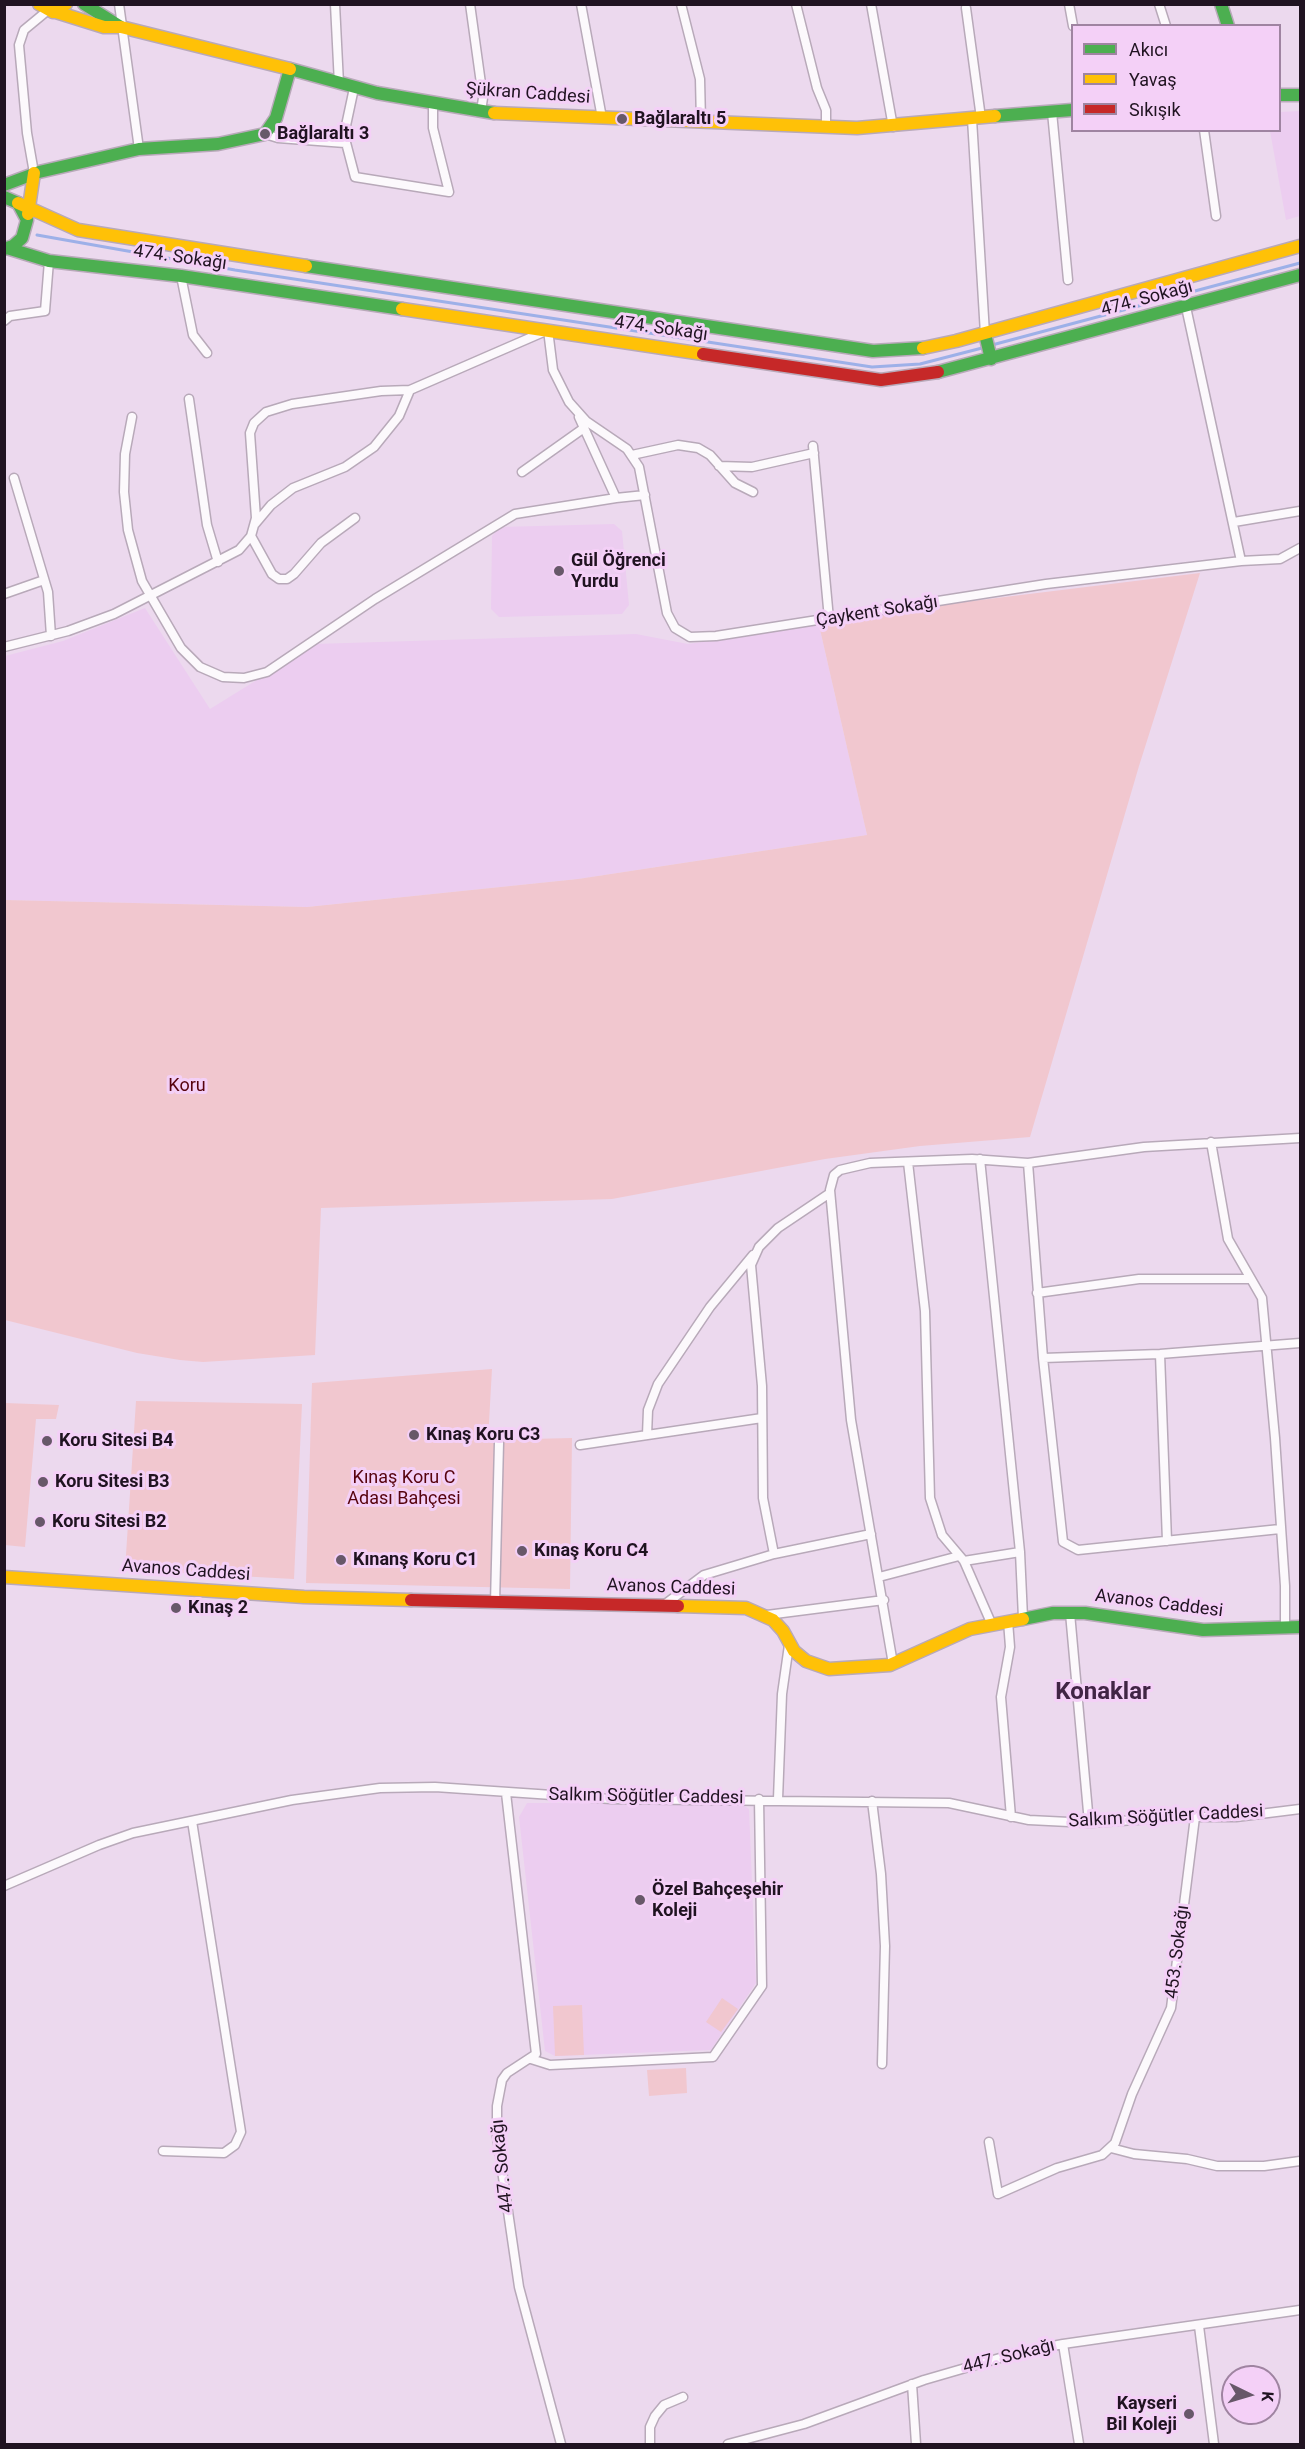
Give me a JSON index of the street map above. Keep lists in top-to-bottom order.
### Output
{
  "streets": {
    "street": [
      "Şükran Caddesi",
      "474. Sokağı",
      "Çaykent Sokağı",
      "Avanos Caddesi",
      "Salkım Söğütler Caddesi",
      "453. Sokağı",
      "447. Sokağı"
    ]
  },
  "crossings": [
    ["Salkım Söğütler Caddesi", "453. Sokağı"]
  ],
  "districts": ["Konaklar"],
  "parks": ["Koru", "Kınaş Koru C Adası Bahçesi"],
  "places": [
    "Bağlaraltı 5",
    "Bağlaraltı 3",
    "Gül Öğrenci Yurdu",
    "Kınaş Koru C3",
    "Koru Sitesi B4",
    "Koru Sitesi B3",
    "Koru Sitesi B2",
    "Kınaş Koru C4",
    "Kınanş Koru C1",
    "Kınaş 2",
    "Özel Bahçeşehir Koleji",
    "Kayseri Bil Koleji"
  ],
  "legend": ["Akıcı", "Yavaş", "Sıkışık"],
  "north": "right"
}
